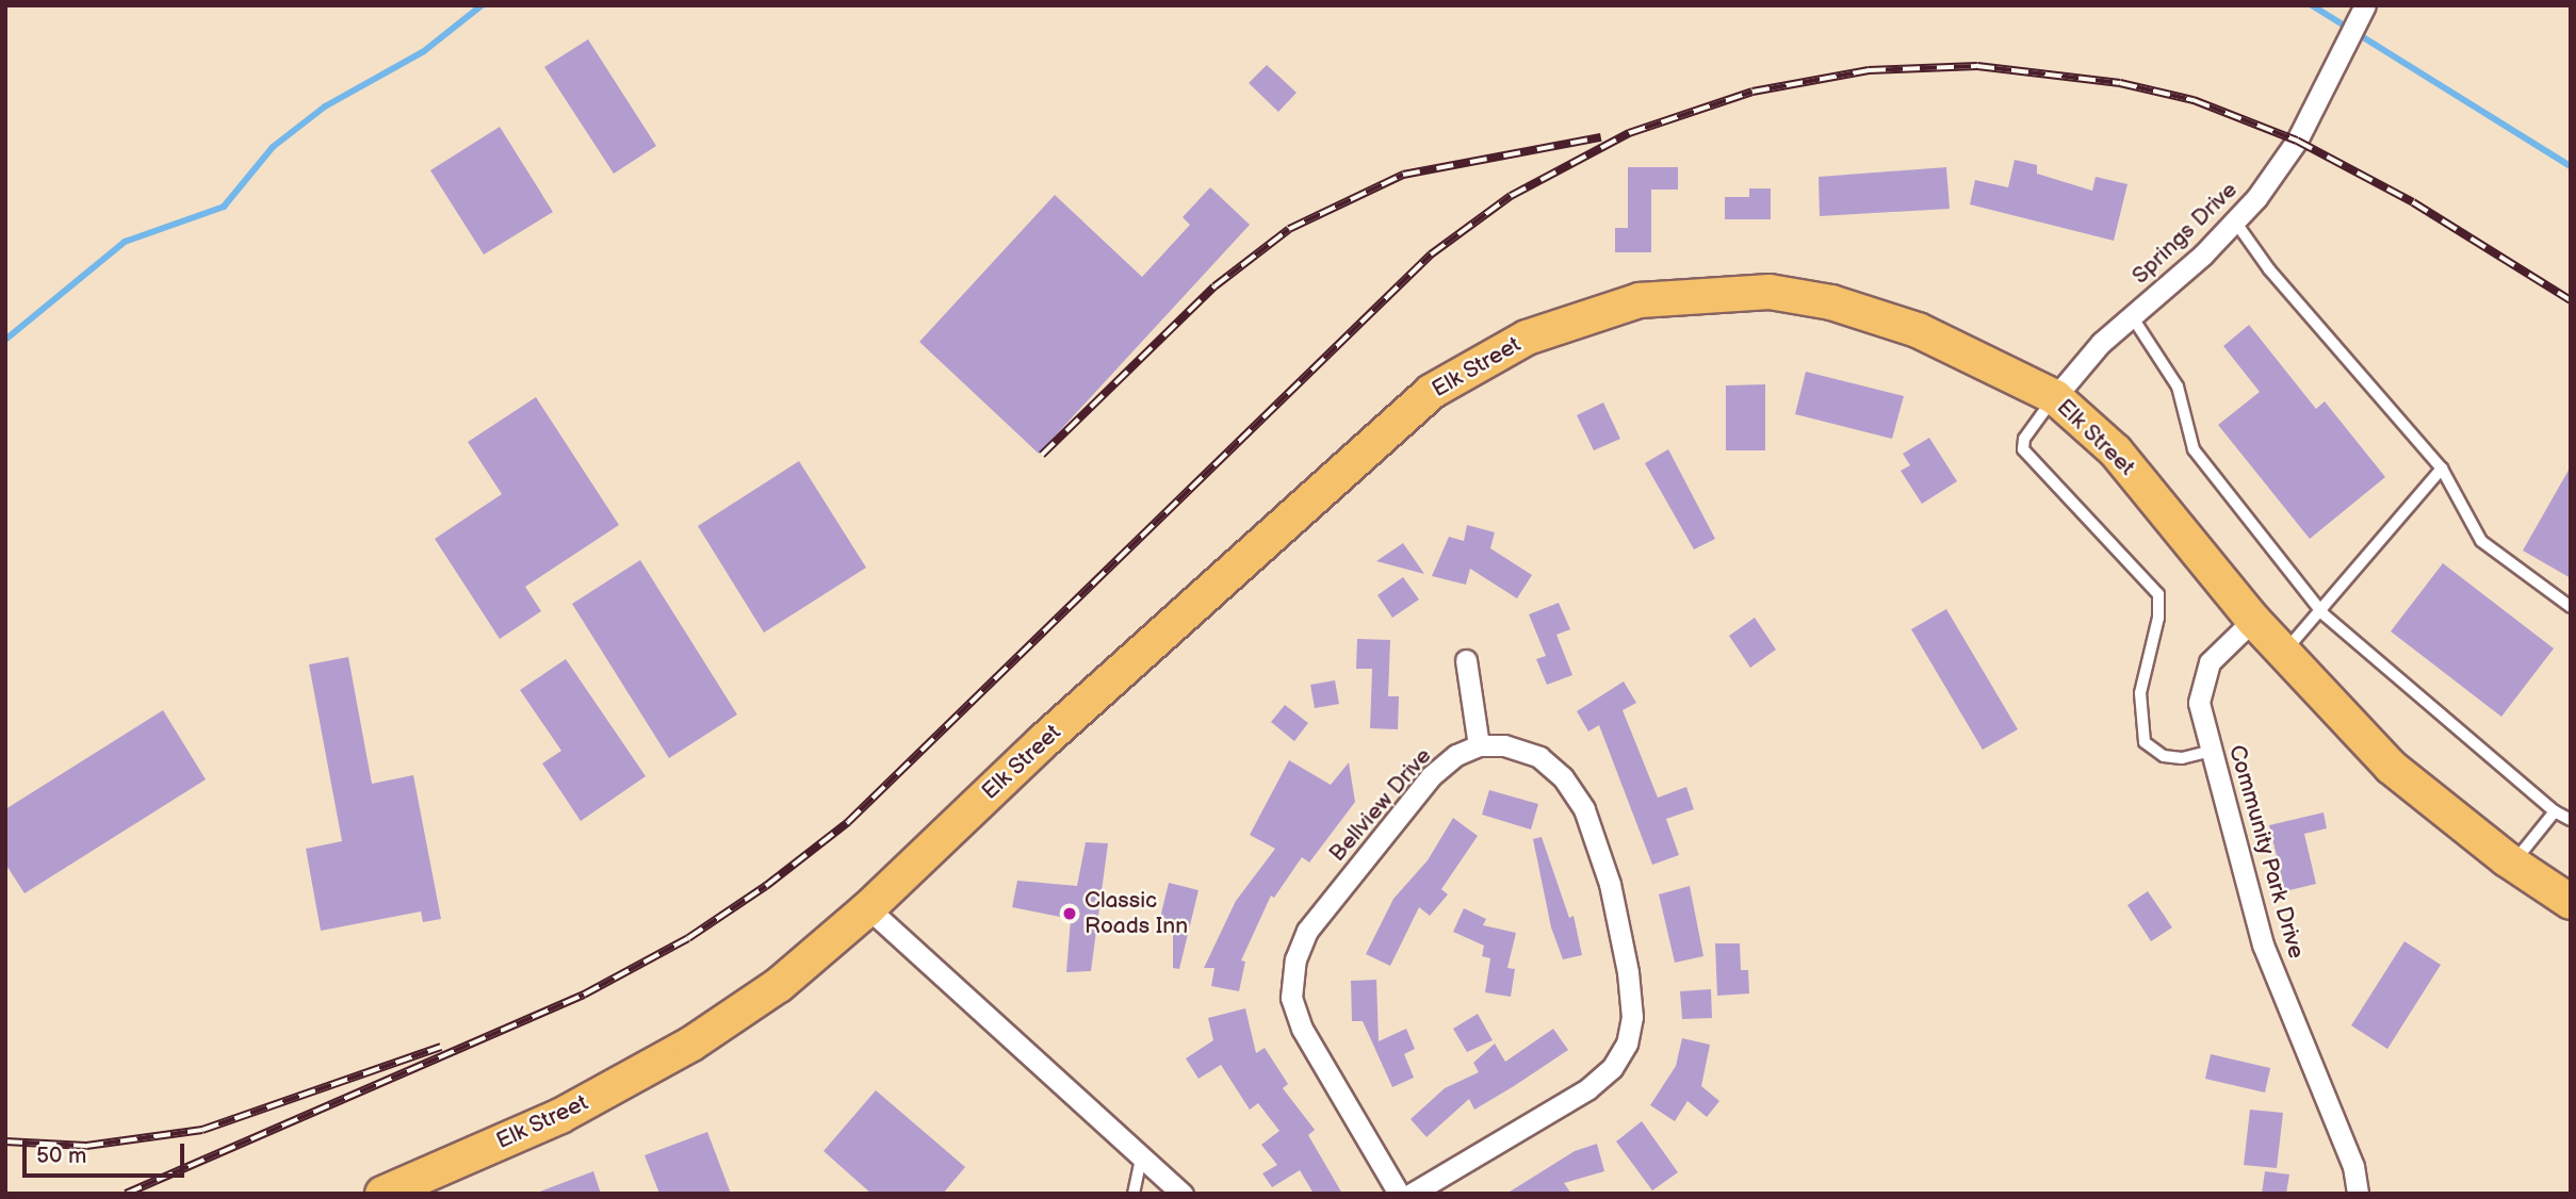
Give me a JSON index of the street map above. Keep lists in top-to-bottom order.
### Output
{
  "streets": {
    "main road": ["Elk Street"],
    "street": ["Springs Drive", "Bellview Drive", "Community Park Drive"]
  },
  "crossings": [
    ["Springs Drive", "Elk Street"],
    ["Elk Street", "Community Park Drive"]
  ],
  "places": ["Classic Roads Inn"],
  "scale_bar": "50 m"
}
